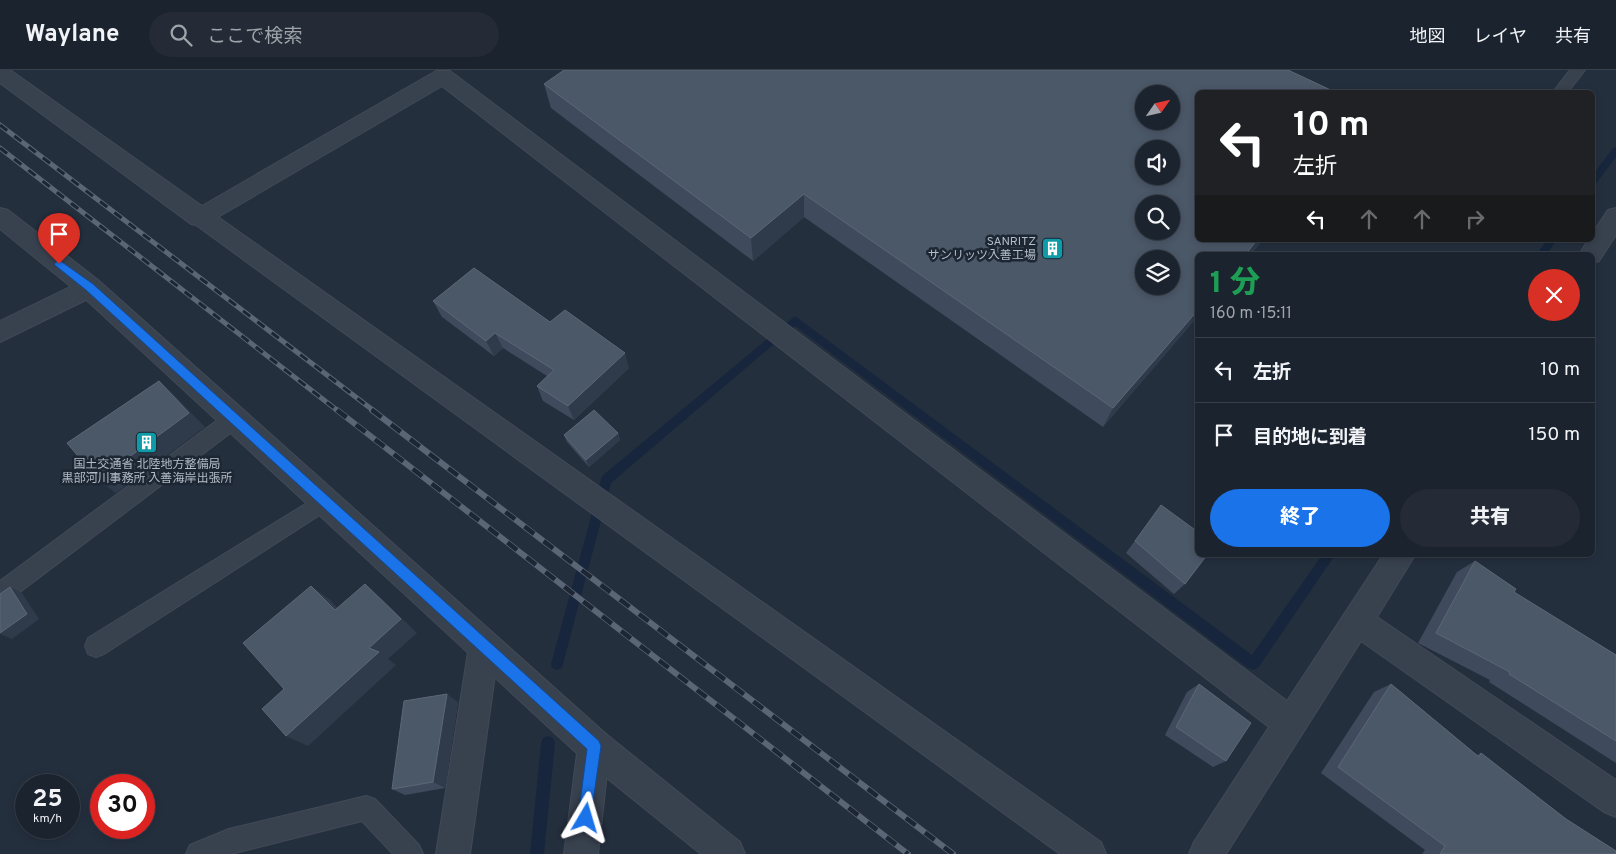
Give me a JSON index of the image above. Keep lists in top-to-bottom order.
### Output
{
  "places": {
    "building": ["SANRITZ サンリッツ入善工場", "国土交通省 北陸地方整備局 黒部河川事務所 入善海岸出張所"]
  },
  "north": "top right",
  "page": {
    "header": "Waylane",
    "search": "ここで検索",
    "nav": ["地図", "レイヤ", "共有"],
    "turn": ["10 m", "左折"],
    "heading": ["1 分", "160 m · 15:11"],
    "list": [
      {
        "name": "左折",
        "value": "10 m"
      },
      {
        "name": "目的地に到着",
        "value": "150 m"
      }
    ],
    "buttons": ["終了", "共有"],
    "speed": "25 km/h",
    "limit": "30"
  }
}
